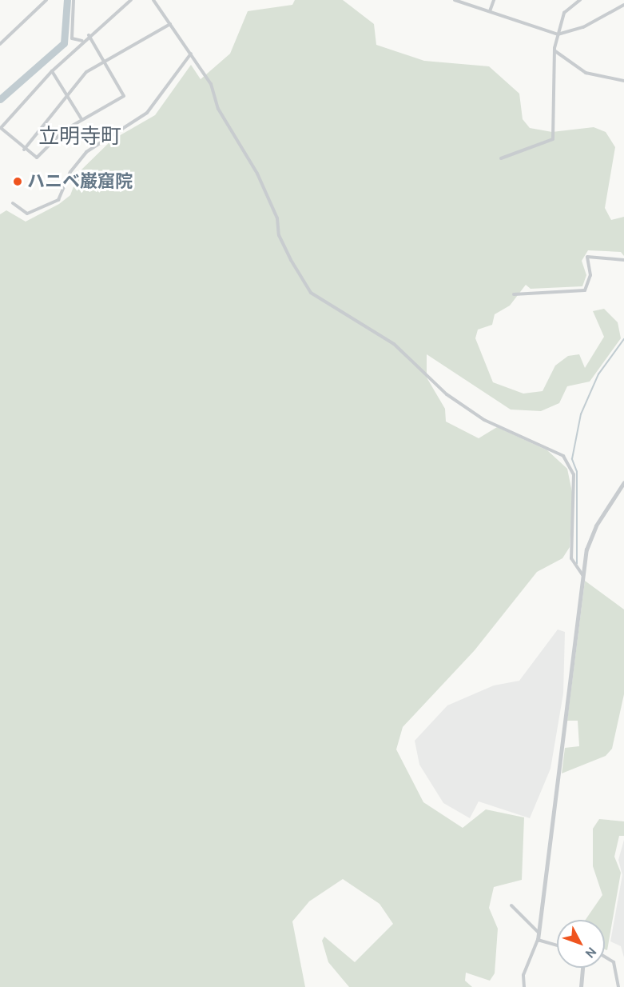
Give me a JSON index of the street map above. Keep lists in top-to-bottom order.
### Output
{
  "districts": ["立明寺町"],
  "places": ["ハニベ巌窟院"],
  "north": "bottom right"
}
